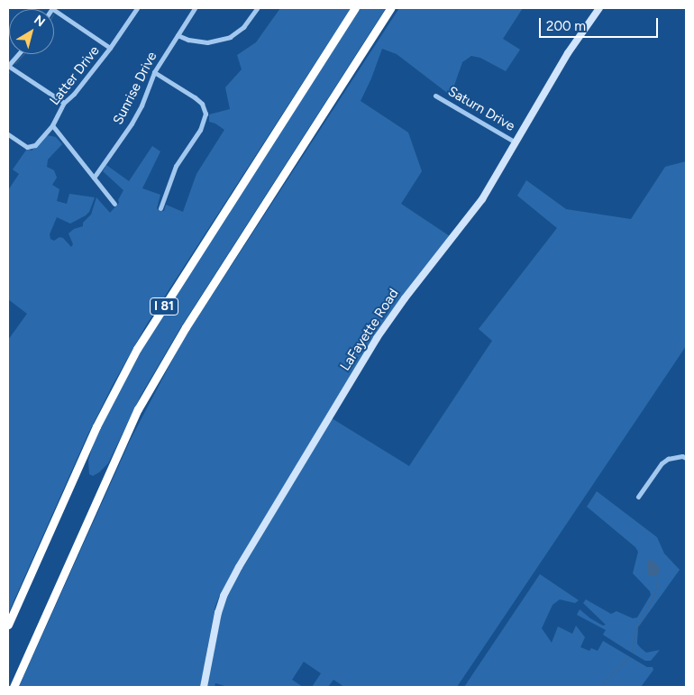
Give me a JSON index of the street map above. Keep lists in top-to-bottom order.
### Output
{
  "streets": {
    "highway": ["I 81"],
    "street": [
      "Latter Drive",
      "Sunrise Drive",
      "Saturn Drive",
      "LaFayette Road"
    ]
  },
  "crossings": [
    ["Saturn Drive", "LaFayette Road"]
  ],
  "scale_bar": "200 m",
  "north": "top right"
}
